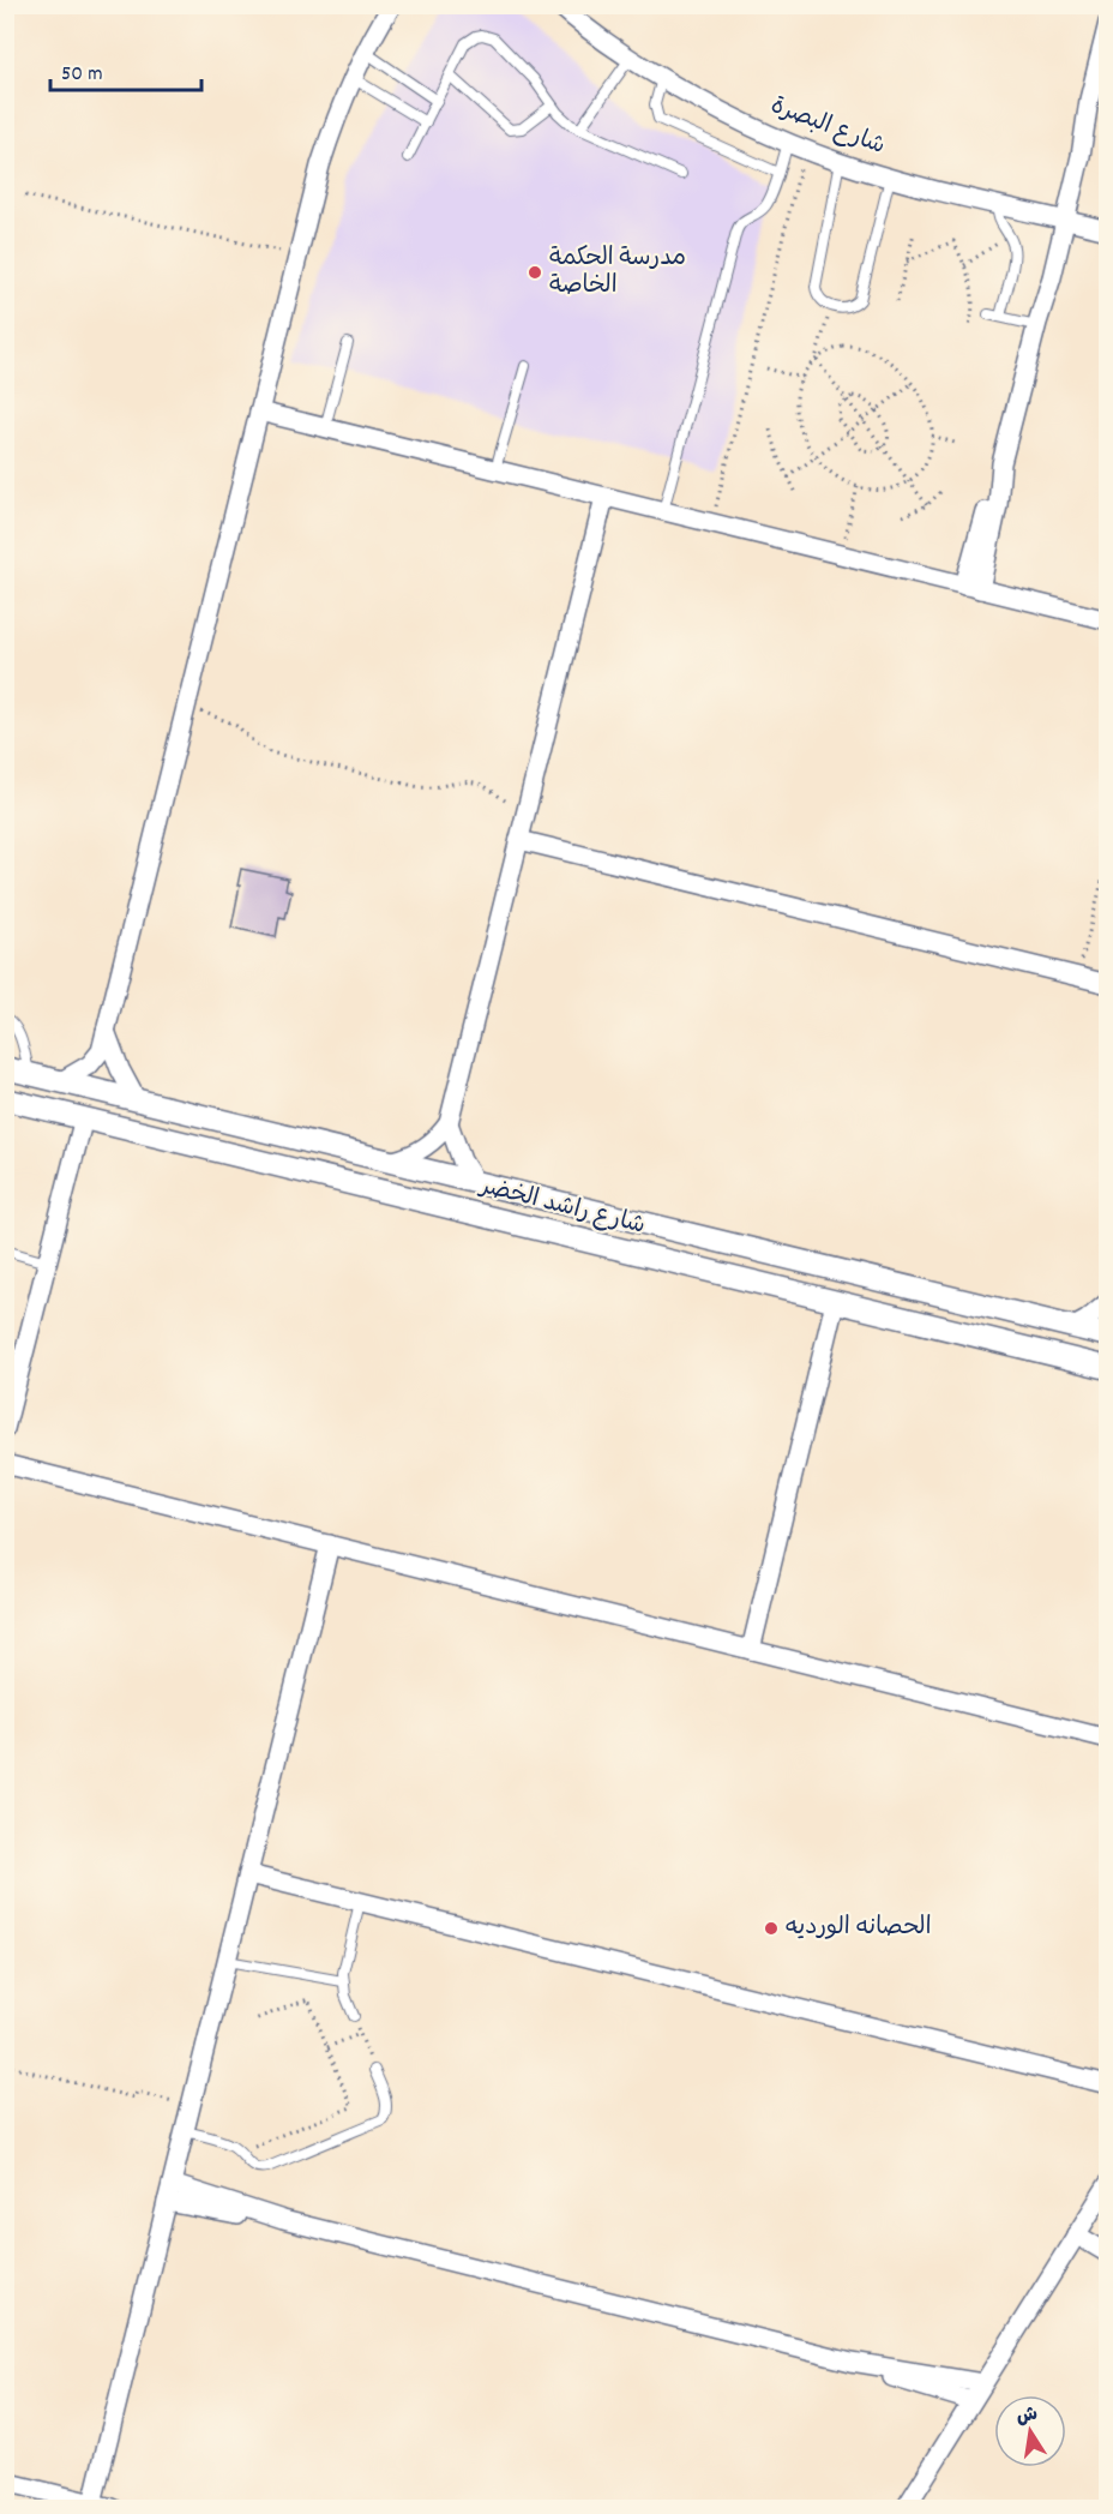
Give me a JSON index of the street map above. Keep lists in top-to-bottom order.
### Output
{
  "streets": {
    "street": ["شارع البصرة", "شارع راشد الخضر"]
  },
  "places": ["مدرسة الحكمة الخاصة", "الحصانه الورديه"],
  "scale_bar": "50 m",
  "north": "top"
}
